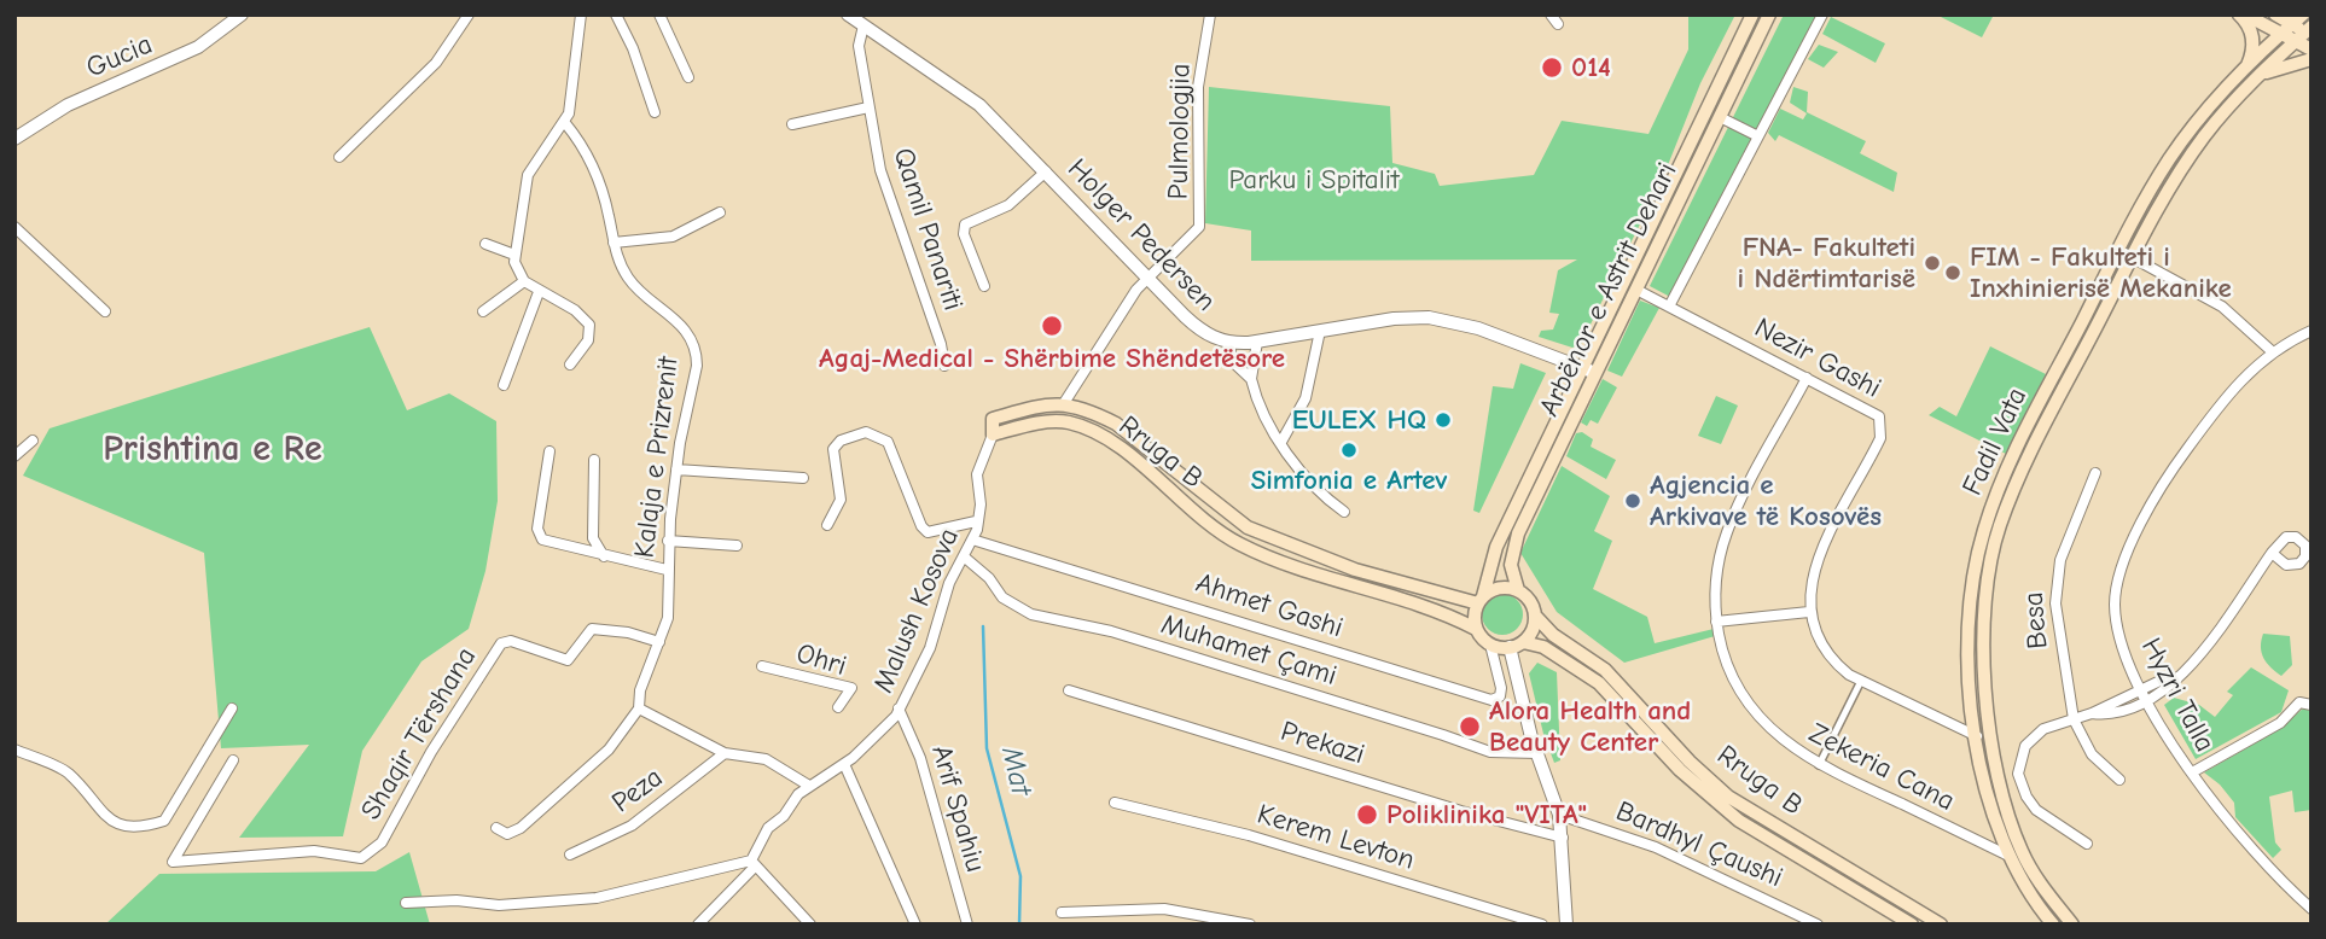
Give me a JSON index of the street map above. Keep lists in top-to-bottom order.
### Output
{
  "streets": {
    "main road": ["Arbënor e Astrit Dehari", "Fadil Vata", "Rruga B"],
    "street": [
      "Gucia",
      "Pulmologjia",
      "Qamil Panariti",
      "Holger Pedersen",
      "Nezir Gashi",
      "Kalaja e Prizrenit",
      "Ahmet Gashi",
      "Malush Kosova",
      "Besa",
      "Muhamet Çami",
      "Ohri",
      "Hyzri Talla",
      "Shaqir Tërshana",
      "Prekazi",
      "Zekeria Cana",
      "Peza",
      "Arif Spahiu",
      "Kerem Levton",
      "Bardhyl Çaushi"
    ]
  },
  "crossings": [
    ["Pulmologjia", "Holger Pedersen"],
    ["Qamil Panariti", "Holger Pedersen"],
    ["Holger Pedersen", "Arbënor e Astrit Dehari"],
    ["Arbënor e Astrit Dehari", "Nezir Gashi"],
    ["Arbënor e Astrit Dehari", "Rruga B"],
    ["Arbënor e Astrit Dehari", "Ahmet Gashi"],
    ["Nezir Gashi", "Zekeria Cana"],
    ["Fadil Vata", "Zekeria Cana"],
    ["Rruga B", "Ahmet Gashi"],
    ["Rruga B", "Malush Kosova"],
    ["Kalaja e Prizrenit", "Shaqir Tërshana"],
    ["Ahmet Gashi", "Malush Kosova"],
    ["Malush Kosova", "Muhamet Çami"],
    ["Malush Kosova", "Arif Spahiu"]
  ],
  "districts": ["Prishtina e Re"],
  "water": ["Mat"],
  "parks": ["Parku i Spitalit"],
  "places": [
    "014",
    "FNA- Fakulteti i Ndërtimtarisë",
    "FIM - Fakulteti i Inxhinierisë Mekanike",
    "Agaj-Medical - Shërbime Shëndetësore",
    "EULEX HQ",
    "Simfonia e Artev",
    "Agjencia e Arkivave të Kosovës",
    "Alora Health and Beauty Center",
    "Poliklinika \"VITA\""
  ]
}
